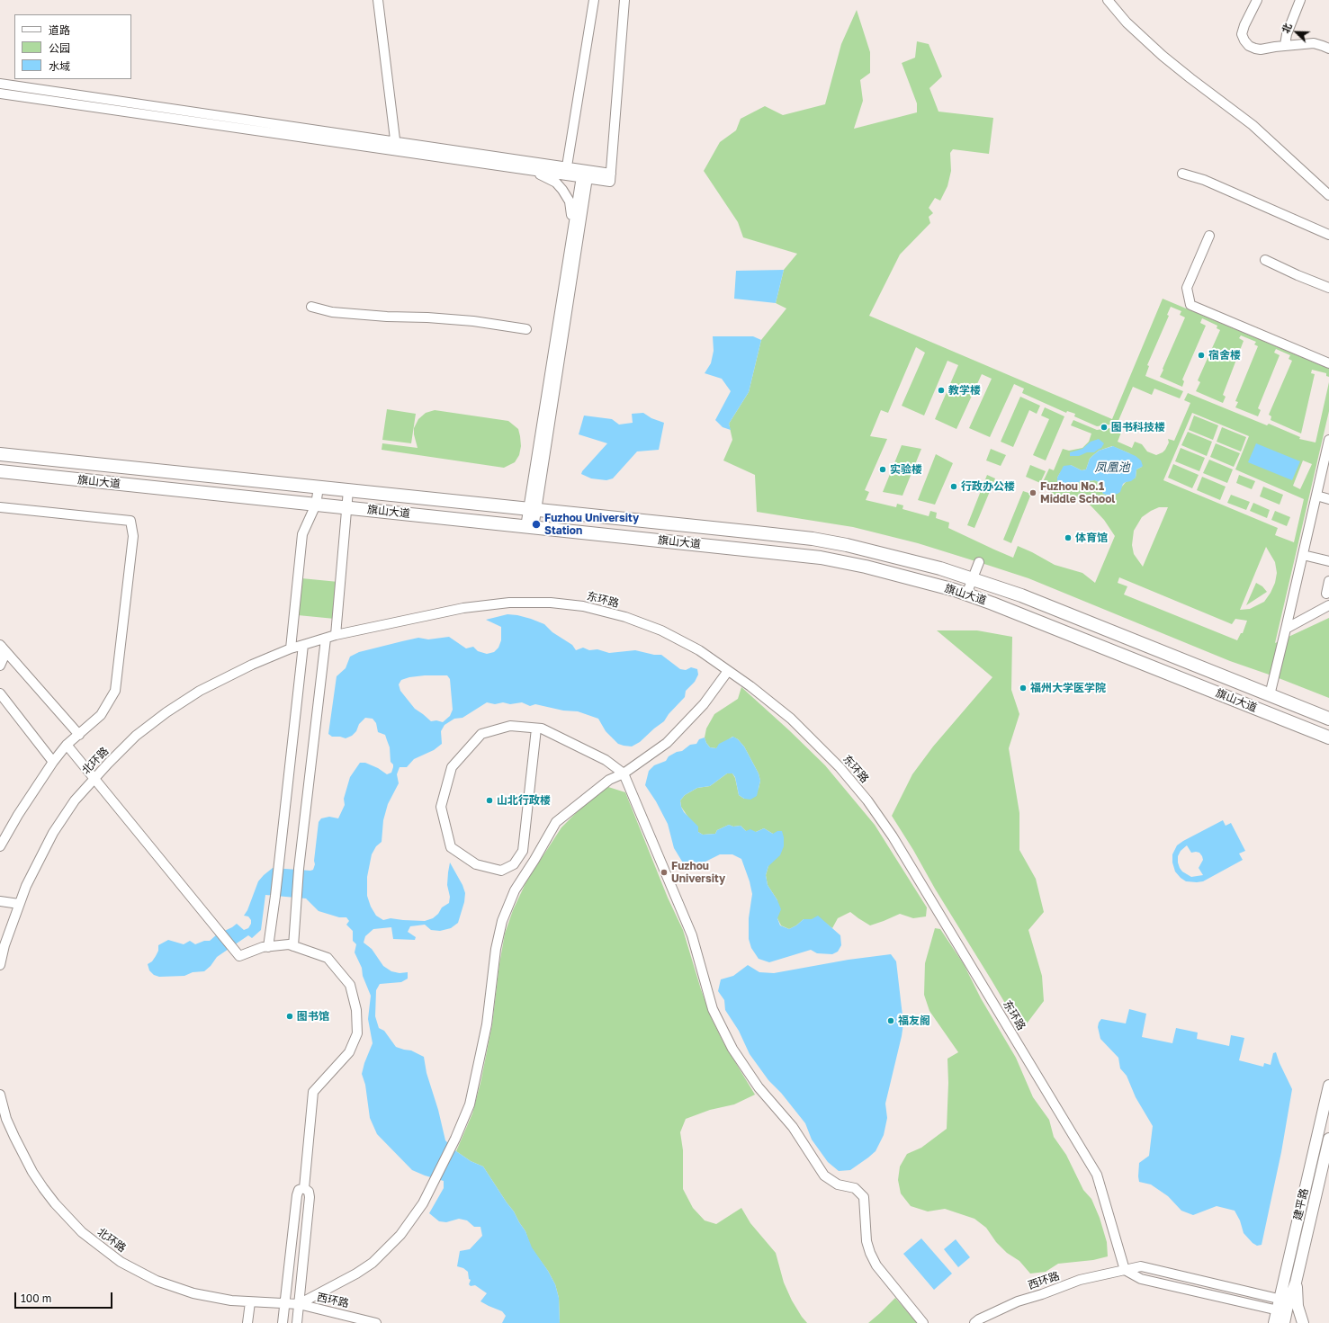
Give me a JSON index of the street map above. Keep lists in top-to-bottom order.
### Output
{
  "streets": {
    "highway": ["旗山大道"],
    "main road": ["建平路"],
    "street": ["东环路", "北环路", "西环路"]
  },
  "crossings": [
    ["东环路", "北环路"],
    ["东环路", "西环路"],
    ["北环路", "西环路"],
    ["建平路", "西环路"]
  ],
  "water": ["凤凰池"],
  "places": [
    "宿舍楼",
    "教学楼",
    "图书科技楼",
    "实验楼",
    "行政办公楼",
    "Fuzhou No.1 Middle School",
    "Fuzhou University Station",
    "体育馆",
    "福州大学医学院",
    "山北行政楼",
    "Fuzhou University",
    "图书馆",
    "福友阁"
  ],
  "legend": ["道路", "公园", "水域"],
  "scale_bar": "100 m",
  "north": "top left"
}
